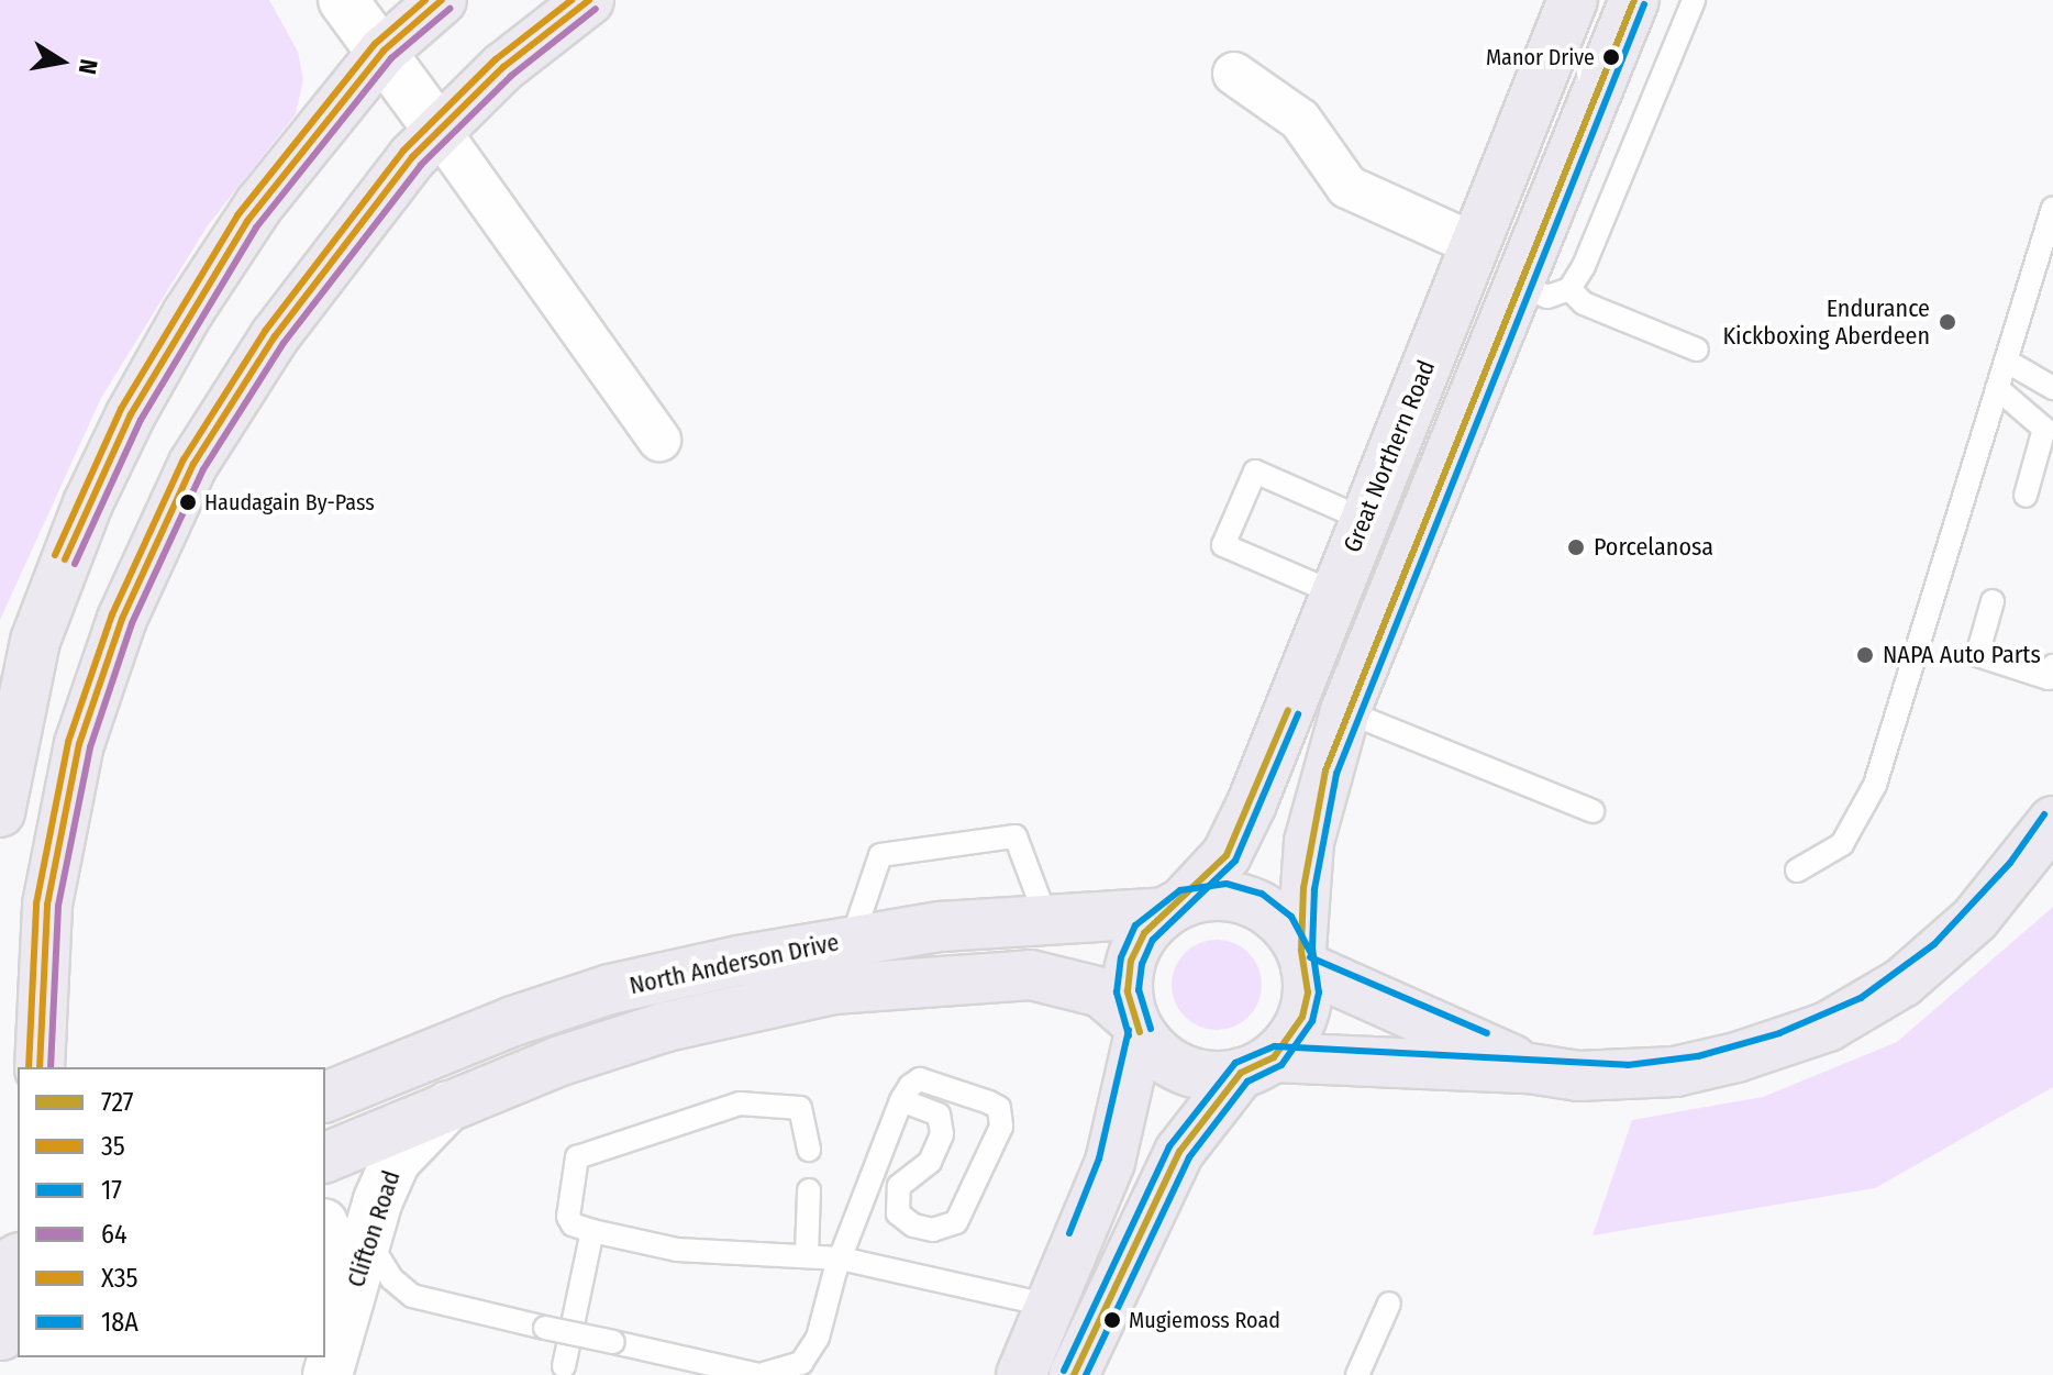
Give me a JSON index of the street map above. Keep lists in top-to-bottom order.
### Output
{
  "streets": {
    "main road": ["Great Northern Road", "North Anderson Drive"],
    "street": ["Clifton Road"]
  },
  "crossings": [
    ["Great Northern Road", "North Anderson Drive"],
    ["North Anderson Drive", "Clifton Road"]
  ],
  "places": [
    "Manor Drive",
    "Endurance Kickboxing Aberdeen",
    "Haudagain By-Pass",
    "Porcelanosa",
    "NAPA Auto Parts",
    "Mugiemoss Road"
  ],
  "lines": [
    "transit line 727",
    "transit line 35",
    "transit line X35",
    "transit line 17",
    "transit line 64",
    "transit line 18A"
  ],
  "legend": [
    "727",
    "35",
    "17",
    "64",
    "X35",
    "18A"
  ],
  "north": "right"
}
